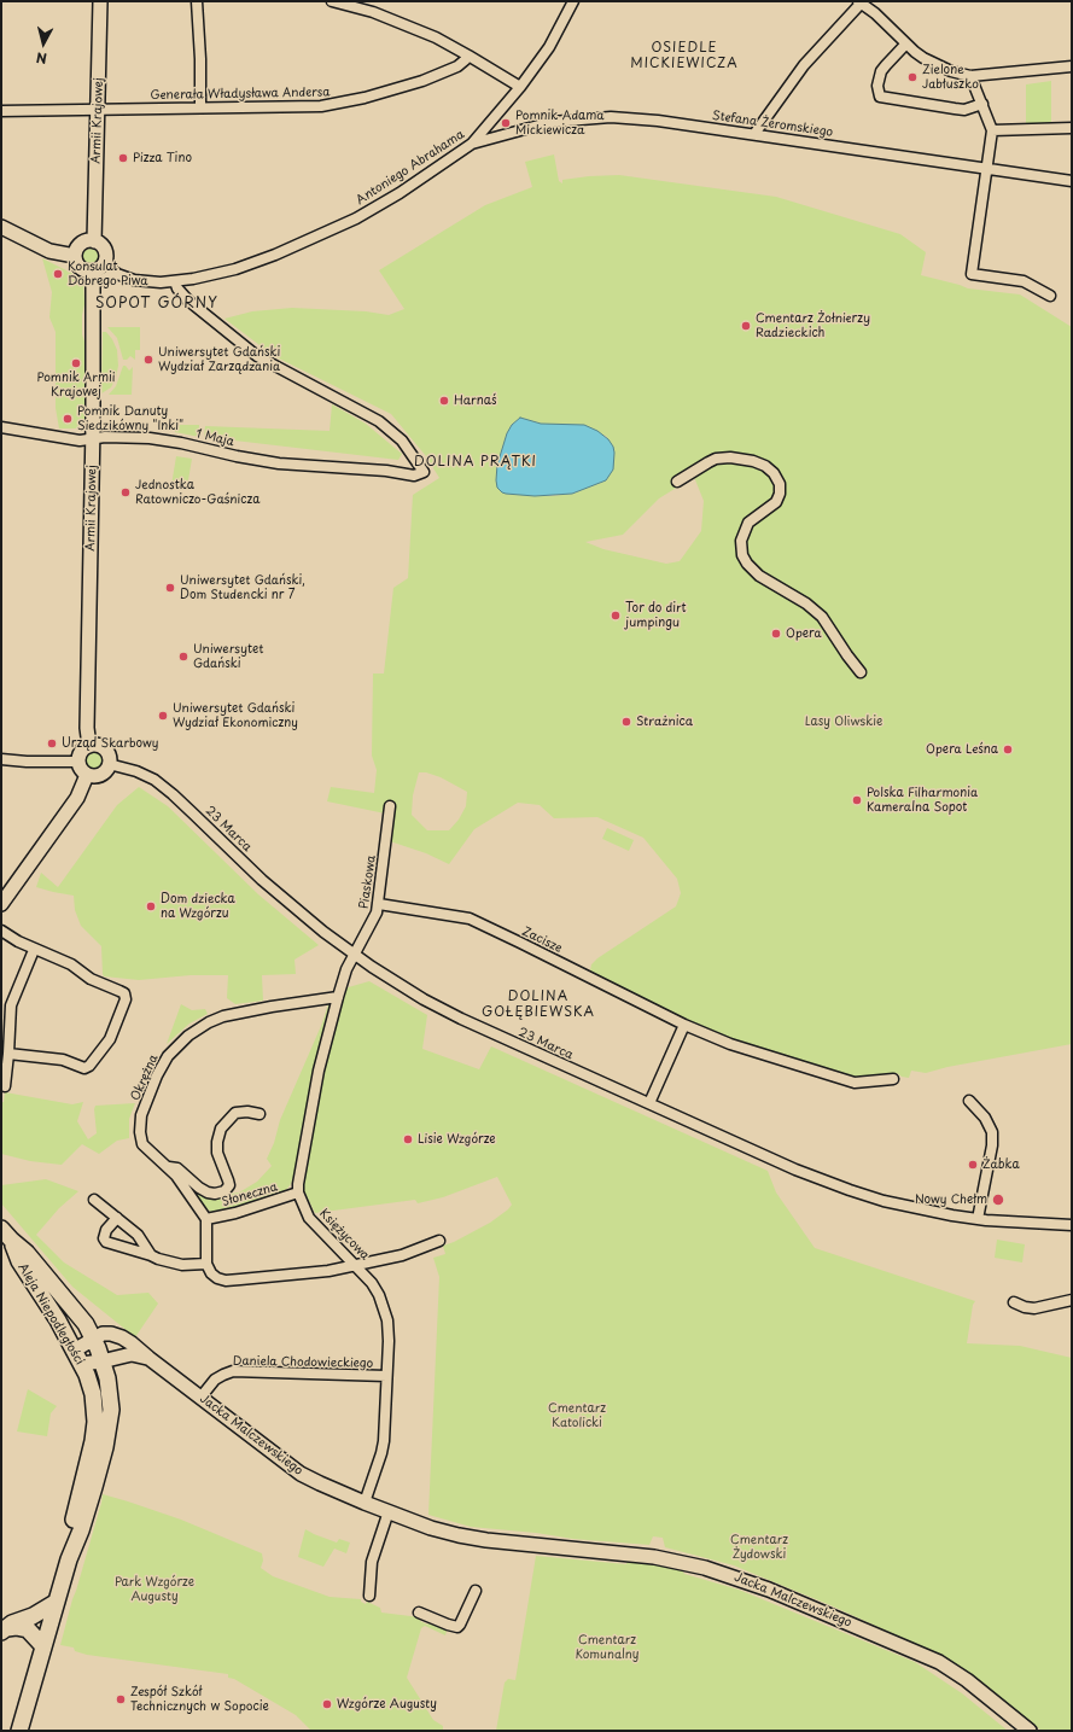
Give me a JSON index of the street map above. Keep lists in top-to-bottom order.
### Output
{
  "streets": {
    "main road": ["Aleja Niepodległości"],
    "street": [
      "Generała Władysława Andersa",
      "Armii Krajowej",
      "Stefana Żeromskiego",
      "Antoniego Abrahama",
      "1 Maja",
      "23 Marca",
      "Piaskowa",
      "Zacisze",
      "Okrężna",
      "Słoneczna",
      "Księżycowa",
      "Daniela Chodowieckiego",
      "Jacka Malczewskiego"
    ]
  },
  "crossings": [
    ["Generała Władysława Andersa", "Armii Krajowej"],
    ["Armii Krajowej", "Antoniego Abrahama"],
    ["Armii Krajowej", "1 Maja"],
    ["Armii Krajowej", "23 Marca"],
    ["Stefana Żeromskiego", "Antoniego Abrahama"],
    ["Antoniego Abrahama", "1 Maja"],
    ["23 Marca", "Piaskowa"],
    ["23 Marca", "Księżycowa"],
    ["Piaskowa", "Zacisze"],
    ["Piaskowa", "Księżycowa"],
    ["Okrężna", "Słoneczna"],
    ["Okrężna", "Księżycowa"],
    ["Słoneczna", "Księżycowa"],
    ["Księżycowa", "Daniela Chodowieckiego"],
    ["Księżycowa", "Jacka Malczewskiego"],
    ["Aleja Niepodległości", "Jacka Malczewskiego"],
    ["Daniela Chodowieckiego", "Jacka Malczewskiego"]
  ],
  "districts": [
    "OSIEDLE MICKIEWICZA",
    "SOPOT GÓRNY",
    "DOLINA PRĄTKI",
    "DOLINA GOŁĘBIEWSKA"
  ],
  "parks": [
    "Lasy Oliwskie",
    "Cmentarz Katolicki",
    "Cmentarz Żydowski",
    "Park Wzgórze Augusty",
    "Cmentarz Komunalny"
  ],
  "places": [
    "Zielone Jabłuszko",
    "Pomnik Adama Mickiewicza",
    "Pizza Tino",
    "Konsulat Dobrego Piwa",
    "Cmentarz Żołnierzy Radzieckich",
    "Uniwersytet Gdański Wydział Zarządzania",
    "Pomnik Armii Krajowej",
    "Harnaś",
    "Pomnik Danuty Siedzikówny \"Inki\"",
    "Jednostka Ratowniczo-Gaśnicza",
    "Uniwersytet Gdański, Dom Studencki nr 7",
    "Tor do dirt jumpingu",
    "Opera",
    "Uniwersytet Gdański",
    "Uniwersytet Gdański Wydział Ekonomiczny",
    "Strażnica",
    "Urząd Skarbowy",
    "Opera Leśna",
    "Polska Filharmonia Kameralna Sopot",
    "Dom dziecka na Wzgórzu",
    "Lisie Wzgórze",
    "Żabka",
    "Nowy Chełm",
    "Zespół Szkół Technicznych w Sopocie",
    "Wzgórze Augusty"
  ],
  "north": "bottom"
}
